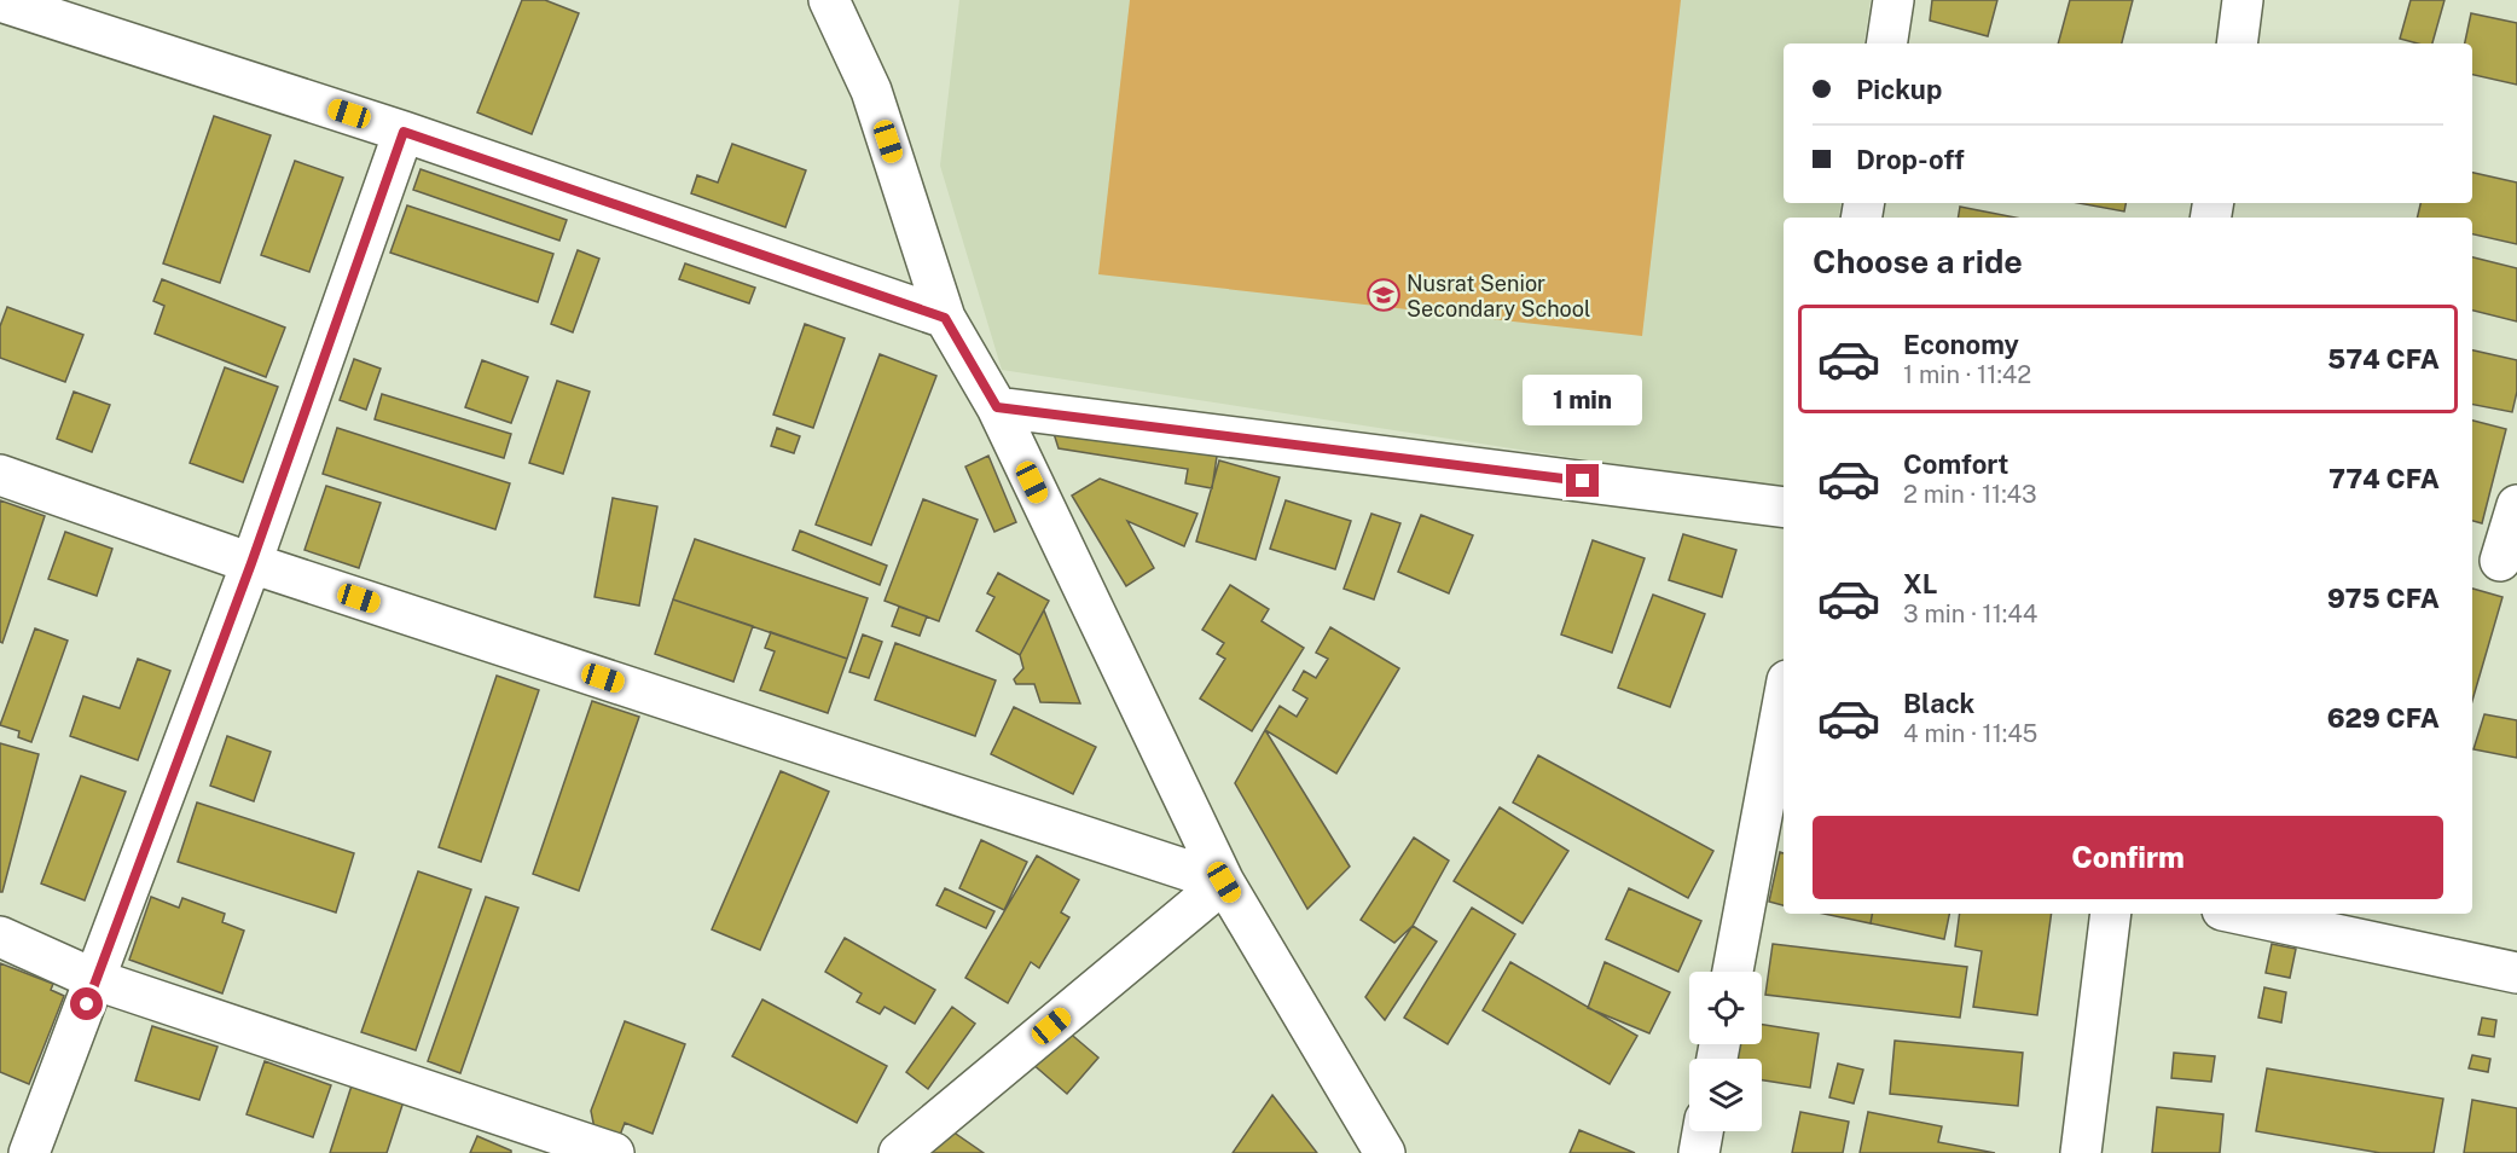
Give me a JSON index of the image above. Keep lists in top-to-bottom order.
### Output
{
  "places": {
    "school or university": ["Nusrat Senior Secondary School"]
  },
  "page": {
    "banner": ["Pickup", "Drop-off"],
    "heading": "Choose a ride",
    "list": [
      {
        "name": "Economy",
        "note": "1 min · 11:42",
        "value": "574 CFA"
      },
      {
        "name": "Comfort",
        "note": "2 min · 11:43",
        "value": "774 CFA"
      },
      {
        "name": "XL",
        "note": "3 min · 11:44",
        "value": "975 CFA"
      },
      {
        "name": "Black",
        "note": "4 min · 11:45",
        "value": "629 CFA"
      }
    ],
    "bubble": "1 min",
    "buttons": "Confirm"
  }
}
